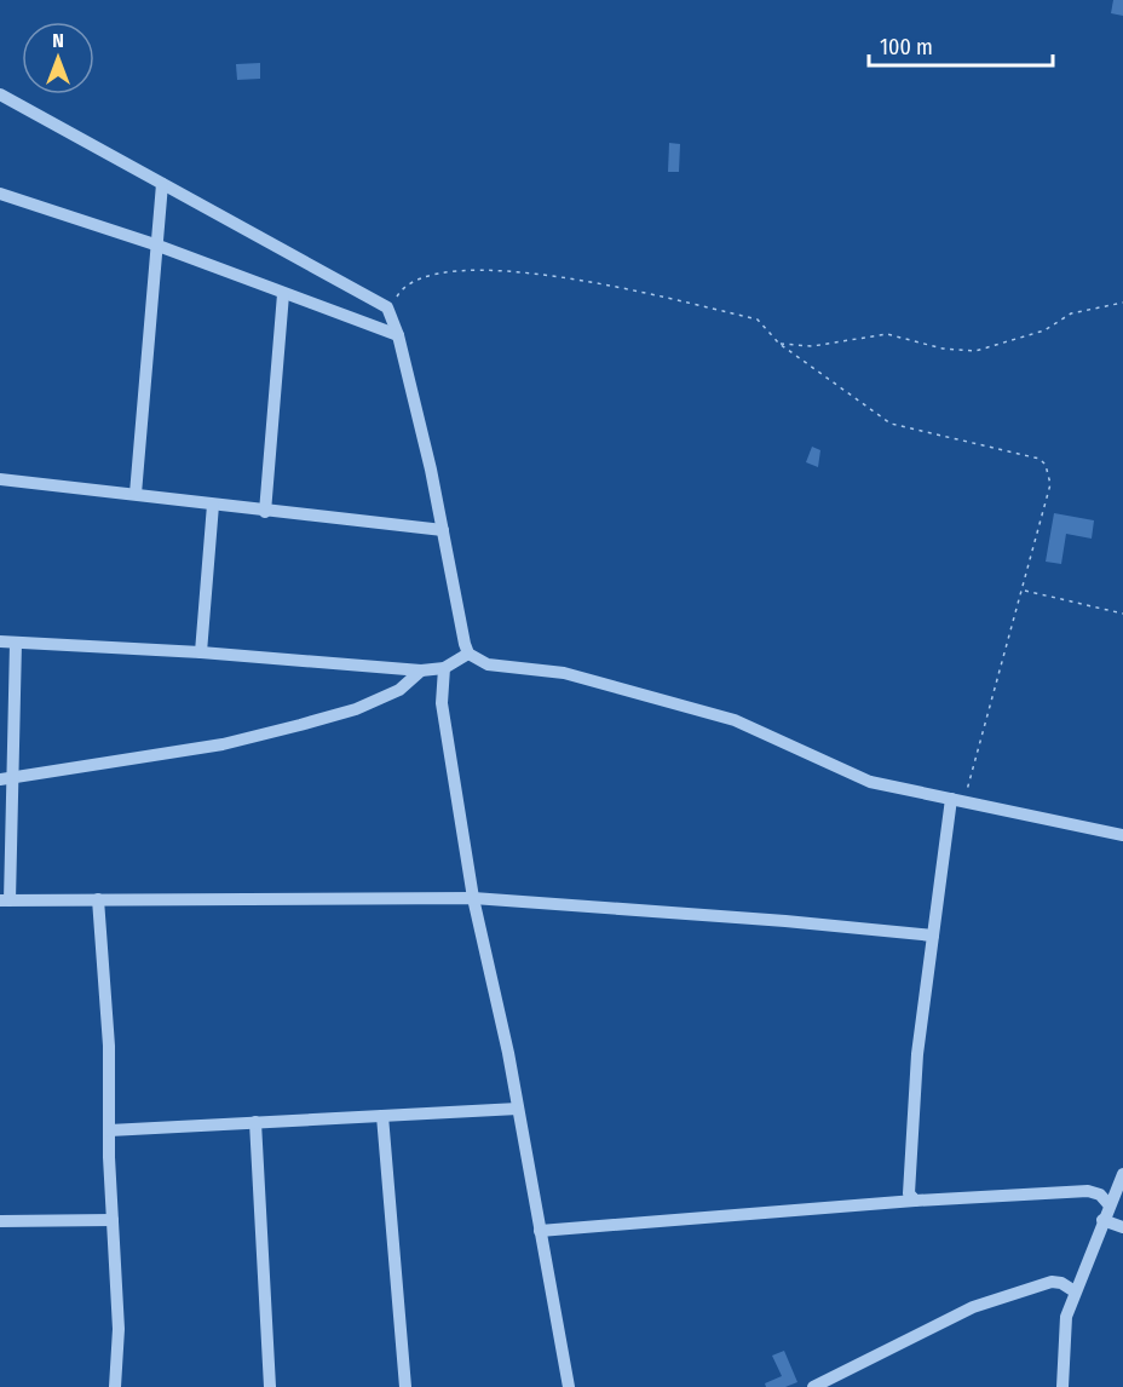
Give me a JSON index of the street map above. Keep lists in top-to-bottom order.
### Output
{
  "scale_bar": "100 m",
  "north": "top"
}
